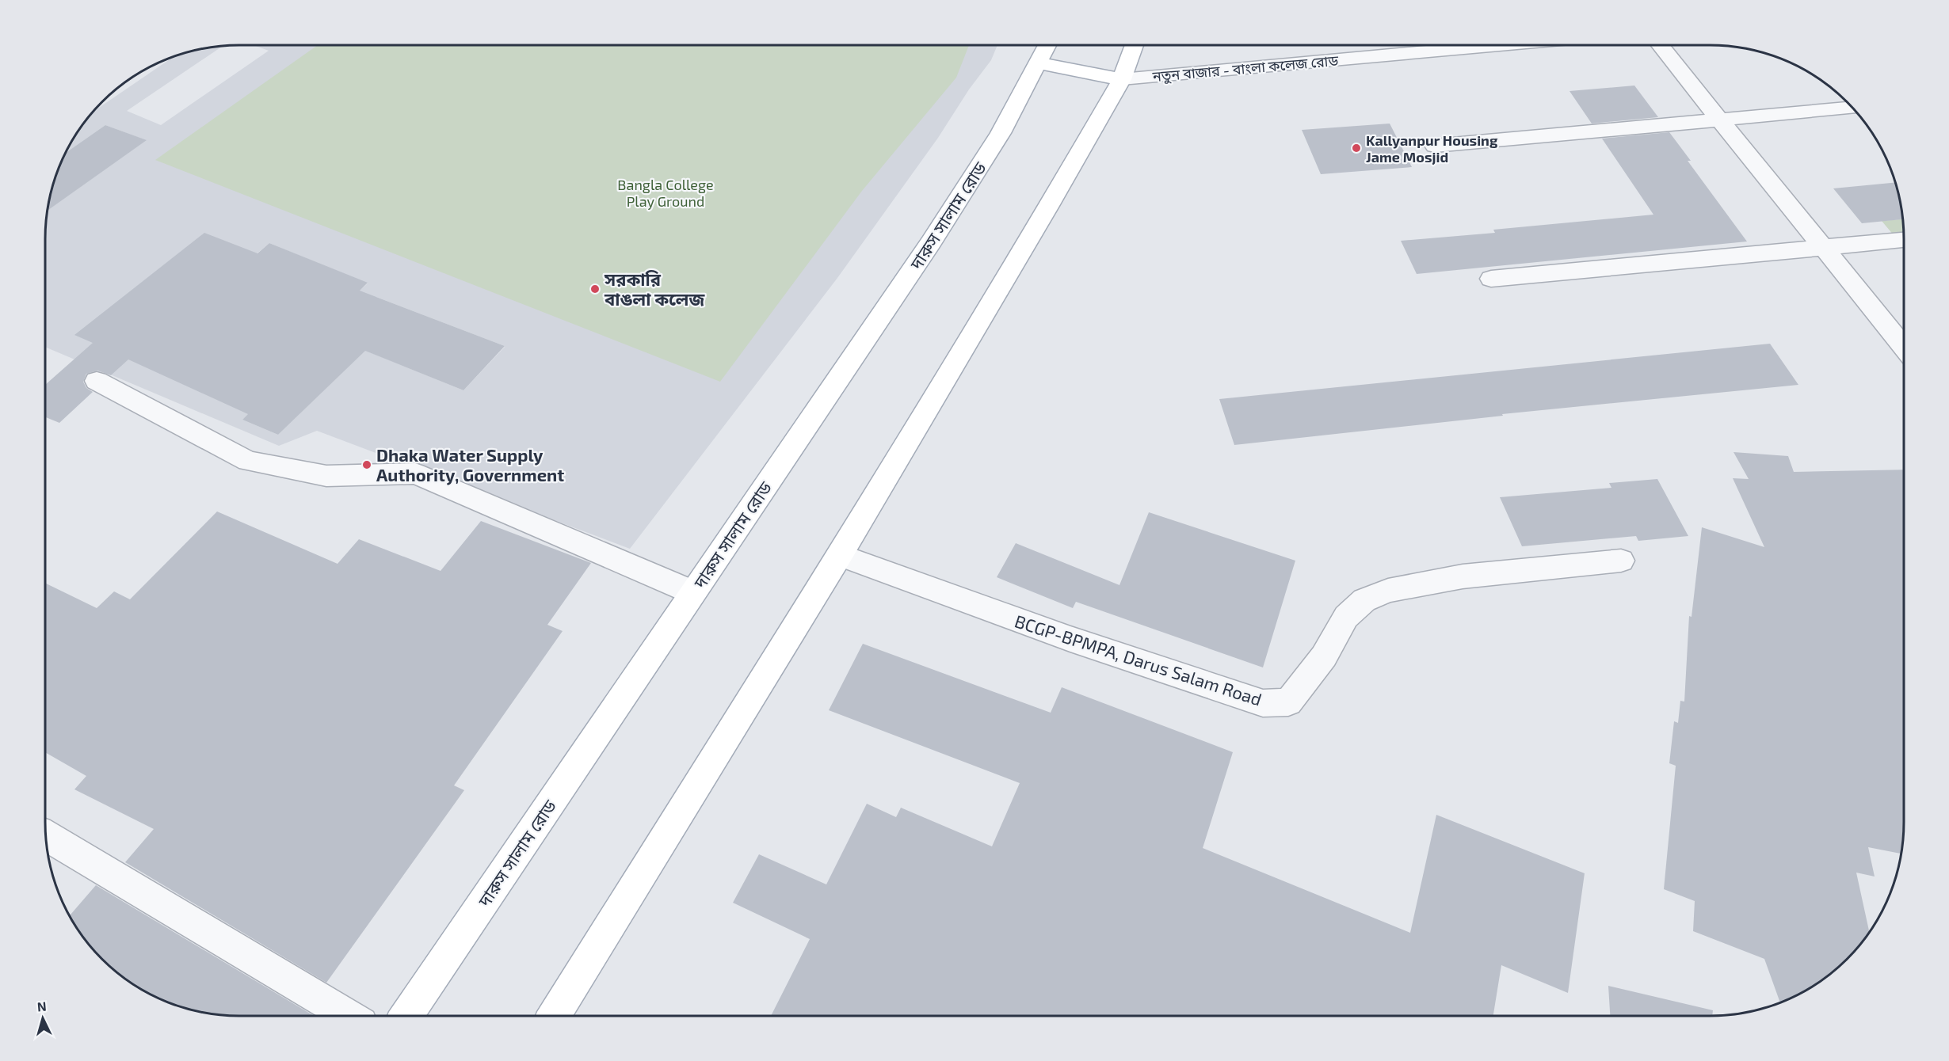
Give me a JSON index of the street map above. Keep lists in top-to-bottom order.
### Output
{
  "streets": {
    "main road": ["দারুস সালাম রোড"],
    "street": ["নতুন বাজার - বাংলা কলেজ রোড", "BCGP-BPMPA, Darus Salam Road"]
  },
  "parks": ["Bangla College Play Ground"],
  "places": ["Kallyanpur Housing Jame Mosjid", "সরকারি বাঙলা কলেজ", "Dhaka Water Supply Authority, Government"],
  "north": "top"
}
